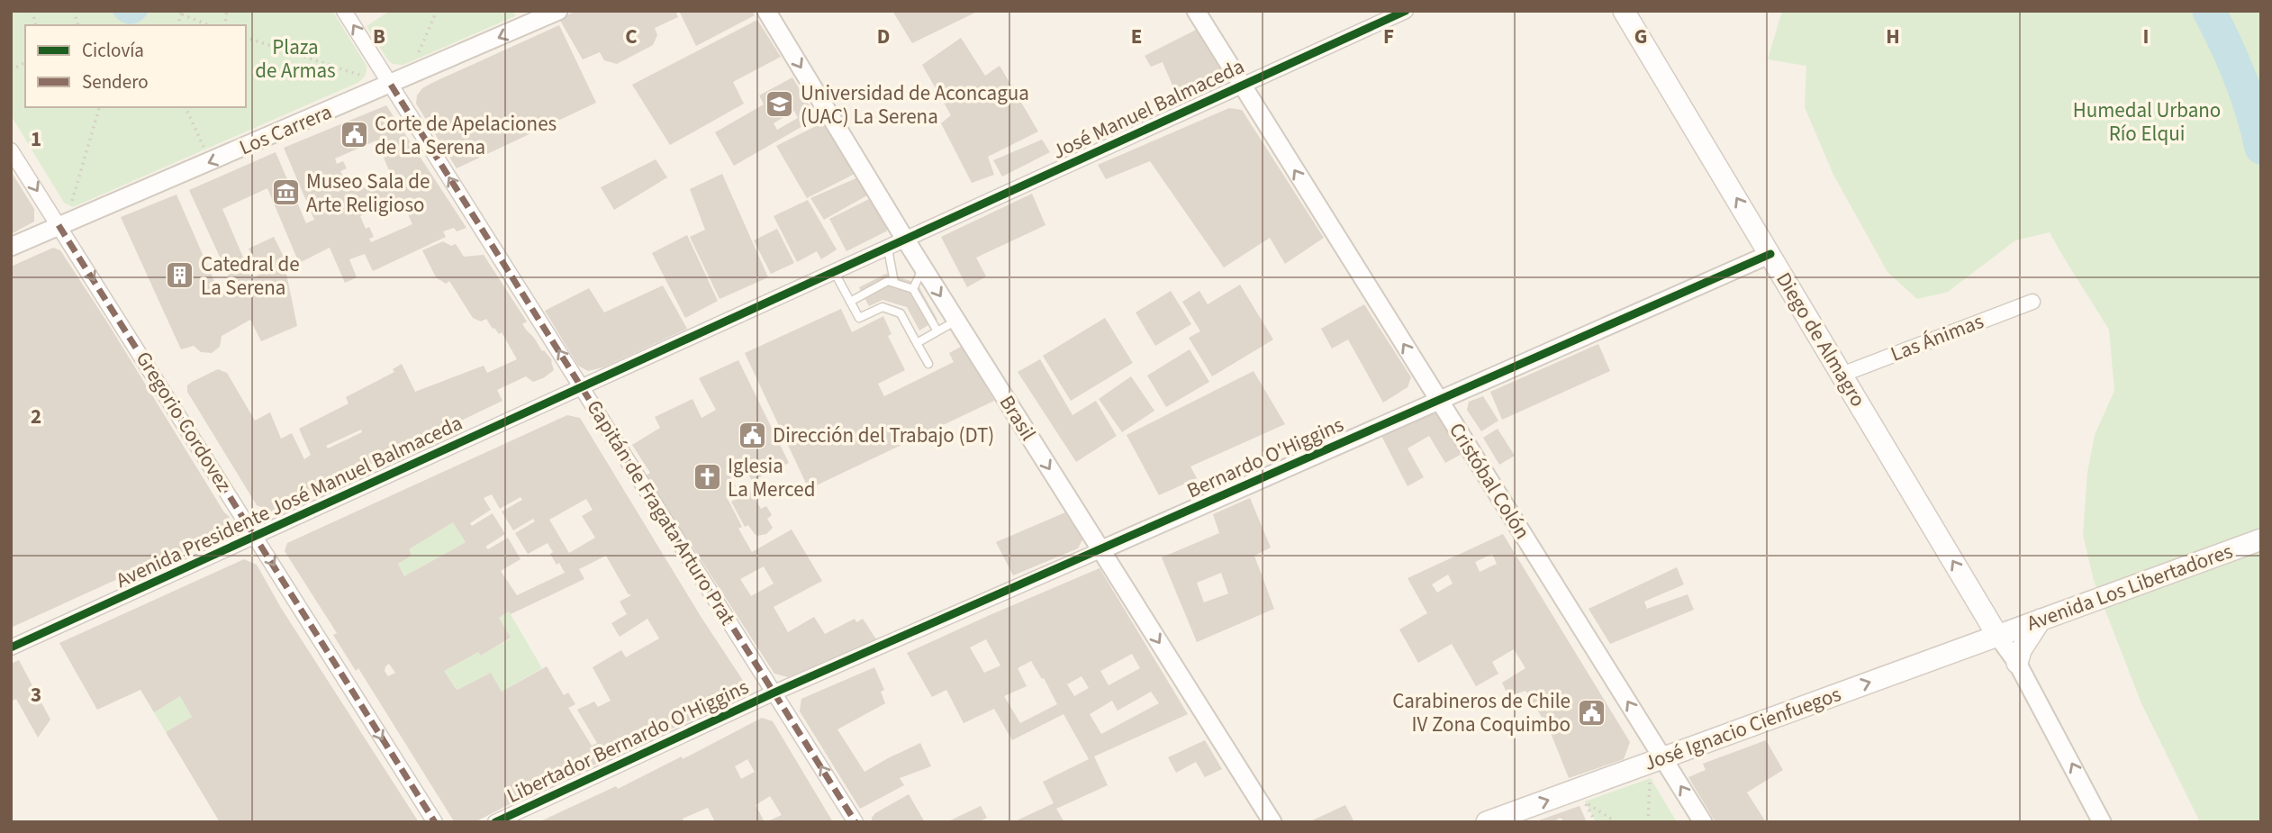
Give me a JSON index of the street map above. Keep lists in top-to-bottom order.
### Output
{
  "streets": {
    "main road": ["Diego de Almagro", "Avenida Los Libertadores", "José Ignacio Cienfuegos"],
    "street": [
      "José Manuel Balmaceda",
      "Los Carrera",
      "Las Ánimas",
      "Brasil",
      "Gregorio Cordovez",
      "Bernardo O'Higgins",
      "Cristóbal Colón",
      "Avenida Presidente José Manuel Balmaceda",
      "Capitán de Fragata Arturo Prat",
      "Libertador Bernardo O'Higgins"
    ]
  },
  "crossings": [
    ["José Manuel Balmaceda", "Brasil"],
    ["José Manuel Balmaceda", "Cristóbal Colón"],
    ["Los Carrera", "Gregorio Cordovez"],
    ["Los Carrera", "Capitán de Fragata Arturo Prat"],
    ["Las Ánimas", "Diego de Almagro"],
    ["Diego de Almagro", "Bernardo O'Higgins"],
    ["Diego de Almagro", "Avenida Los Libertadores"],
    ["Diego de Almagro", "José Ignacio Cienfuegos"],
    ["Brasil", "Bernardo O'Higgins"],
    ["Gregorio Cordovez", "Avenida Presidente José Manuel Balmaceda"],
    ["Bernardo O'Higgins", "Cristóbal Colón"],
    ["Bernardo O'Higgins", "Capitán de Fragata Arturo Prat"],
    ["Bernardo O'Higgins", "Libertador Bernardo O'Higgins"],
    ["Cristóbal Colón", "José Ignacio Cienfuegos"],
    ["Avenida Presidente José Manuel Balmaceda", "Capitán de Fragata Arturo Prat"],
    ["Capitán de Fragata Arturo Prat", "Libertador Bernardo O'Higgins"],
    ["Avenida Los Libertadores", "José Ignacio Cienfuegos"]
  ],
  "one_way": [
    "Los Carrera",
    "Diego de Almagro",
    "Brasil",
    "Gregorio Cordovez",
    "Cristóbal Colón",
    "Capitán de Fragata Arturo Prat",
    "José Ignacio Cienfuegos"
  ],
  "parks": ["Plaza de Armas", "Humedal Urbano Río Elqui"],
  "places": {
    "school or university": ["Universidad de Aconcagua (UAC) La Serena"],
    "public building": ["Corte de Apelaciones de La Serena", "Dirección del Trabajo (DT)", "Carabineros de Chile IV Zona Coquimbo"],
    "museum": ["Museo Sala de Arte Religioso"],
    "building": ["Catedral de La Serena"],
    "church": ["Iglesia La Merced"]
  },
  "legend": ["Ciclovía", "Sendero"],
  "grid": {
    "columns": [
      "B",
      "C",
      "D",
      "E",
      "F",
      "G",
      "H",
      "I"
    ],
    "rows": ["1", "2", "3"]
  }
}
